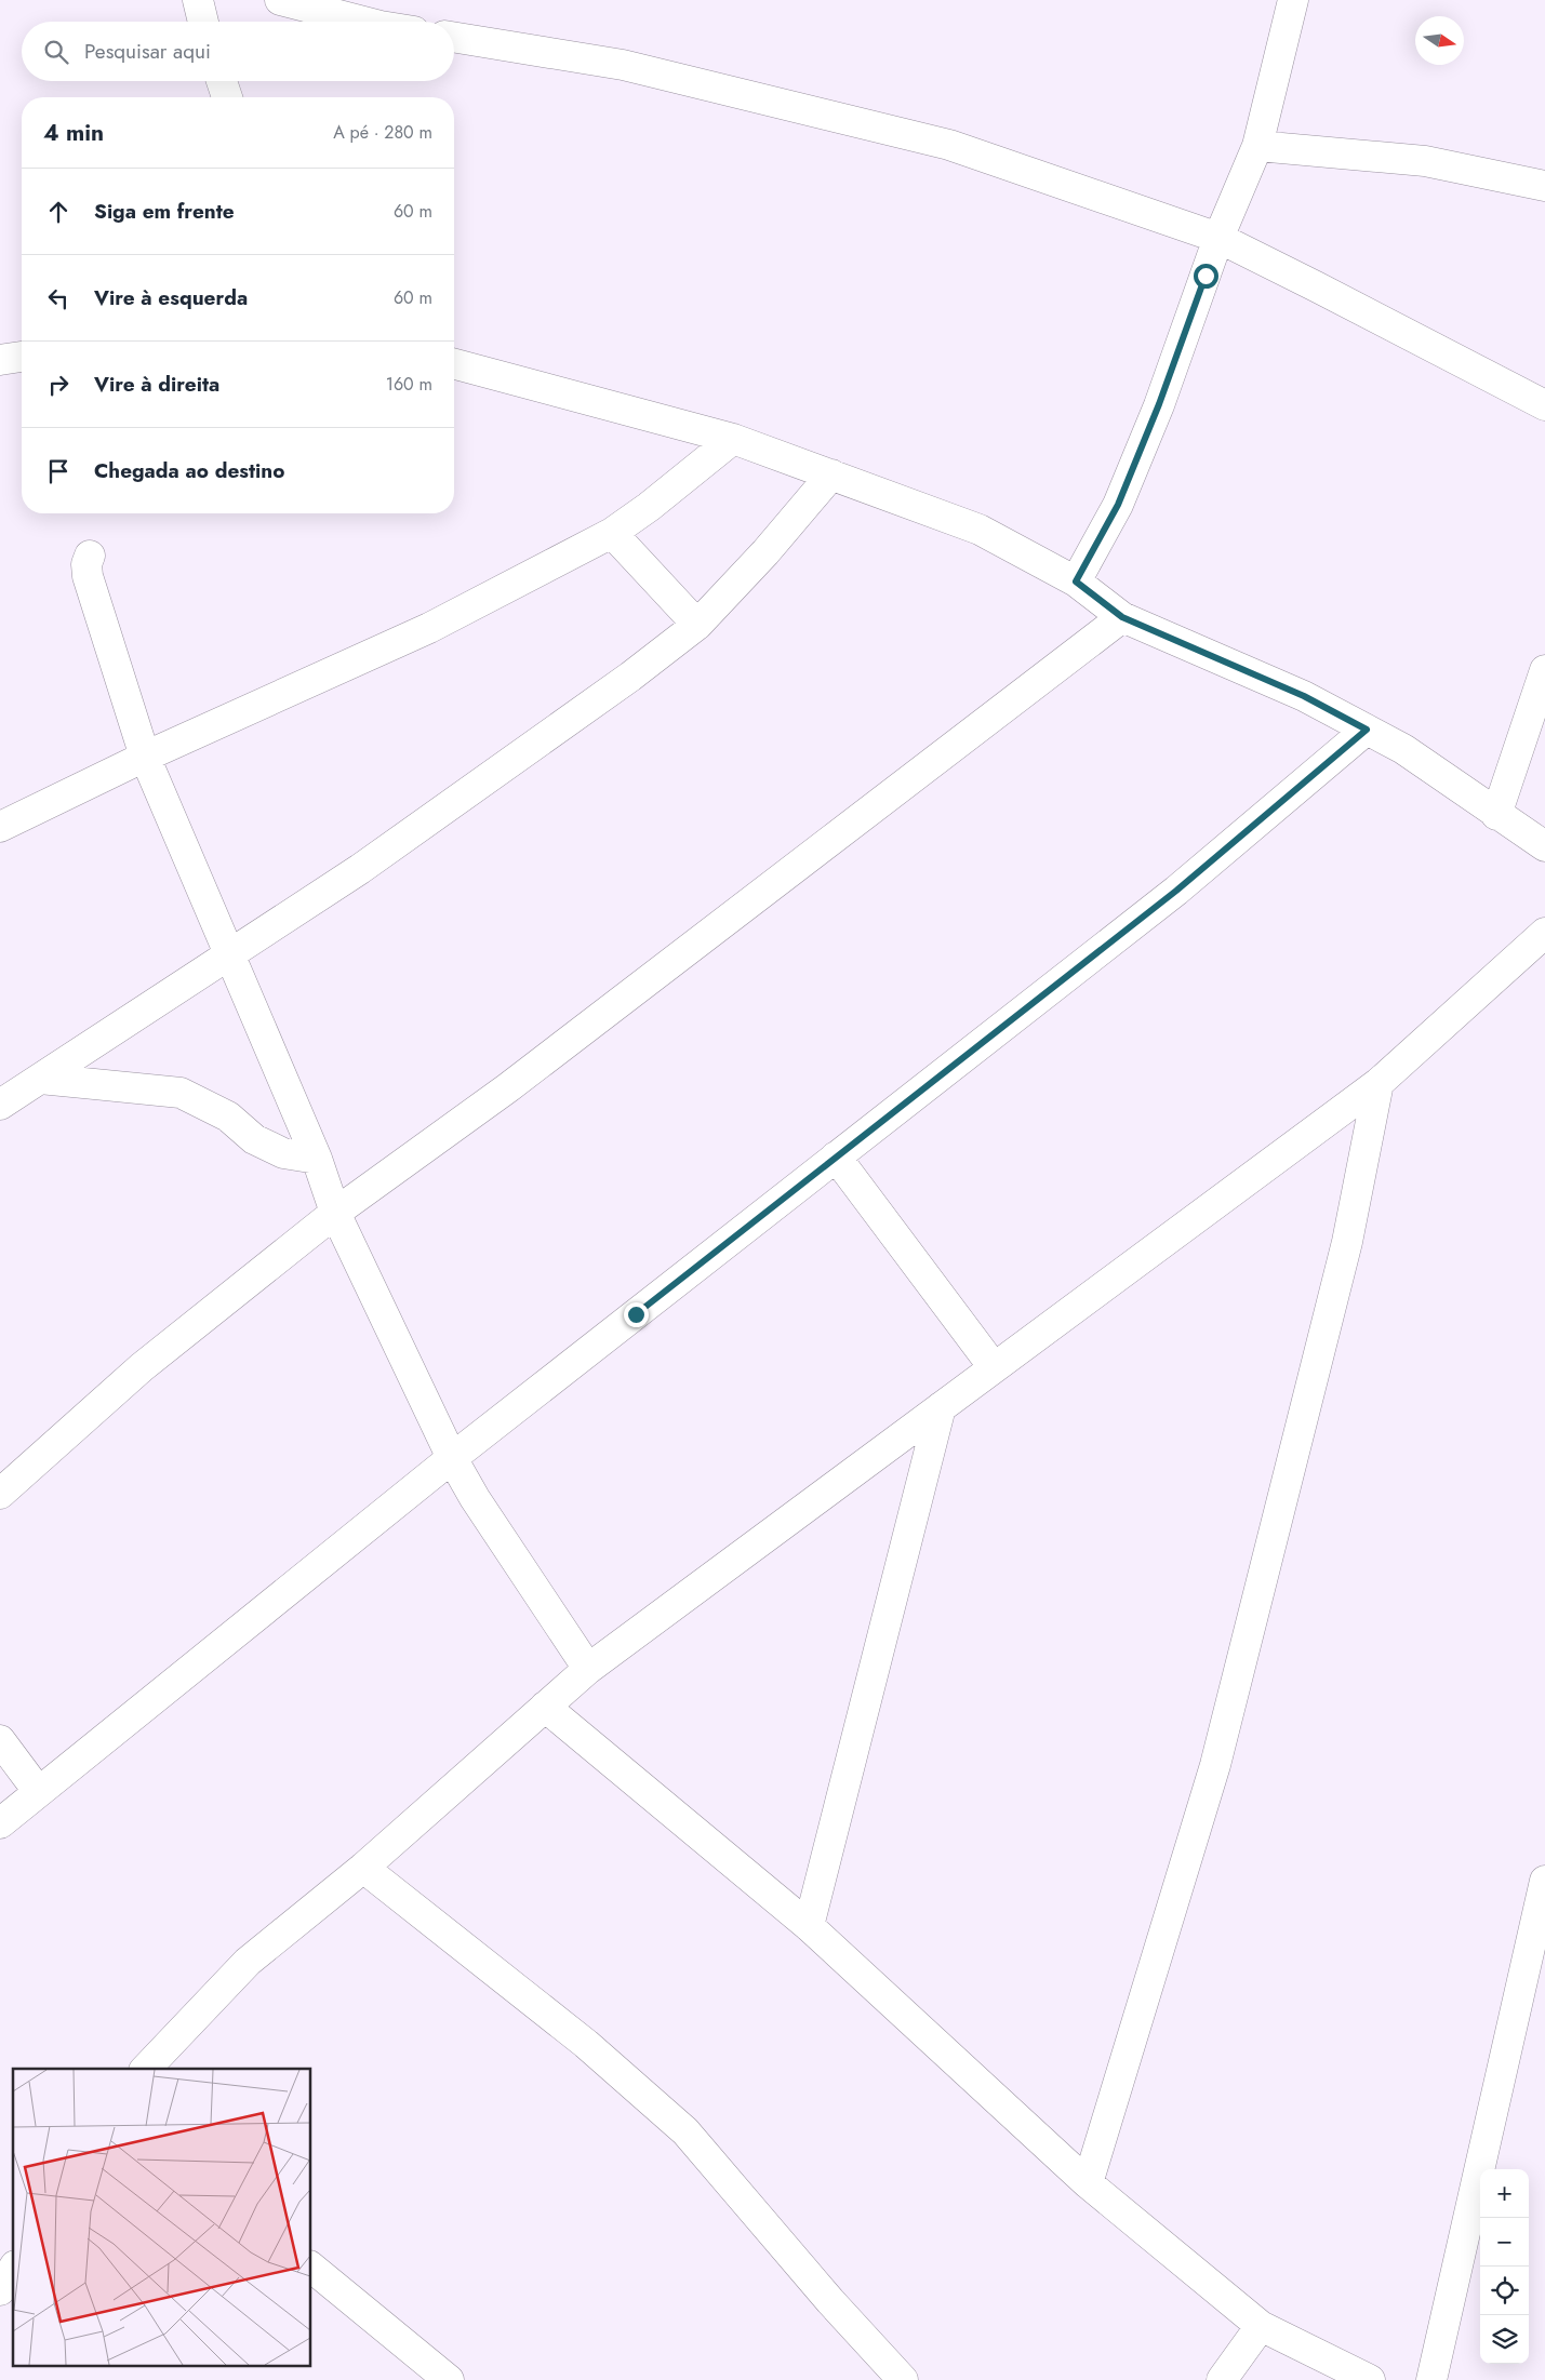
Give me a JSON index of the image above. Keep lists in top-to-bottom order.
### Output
{
  "north": "right",
  "page": {
    "search": "Pesquisar aqui",
    "heading": ["4 min", "A pé · 280 m"],
    "list": [
      ["Siga em frente", "60 m"],
      ["Vire à esquerda", "60 m"],
      ["Vire à direita", "160 m"],
      "Chegada ao destino"
    ],
    "map_buttons": ["+", "−"]
  }
}
